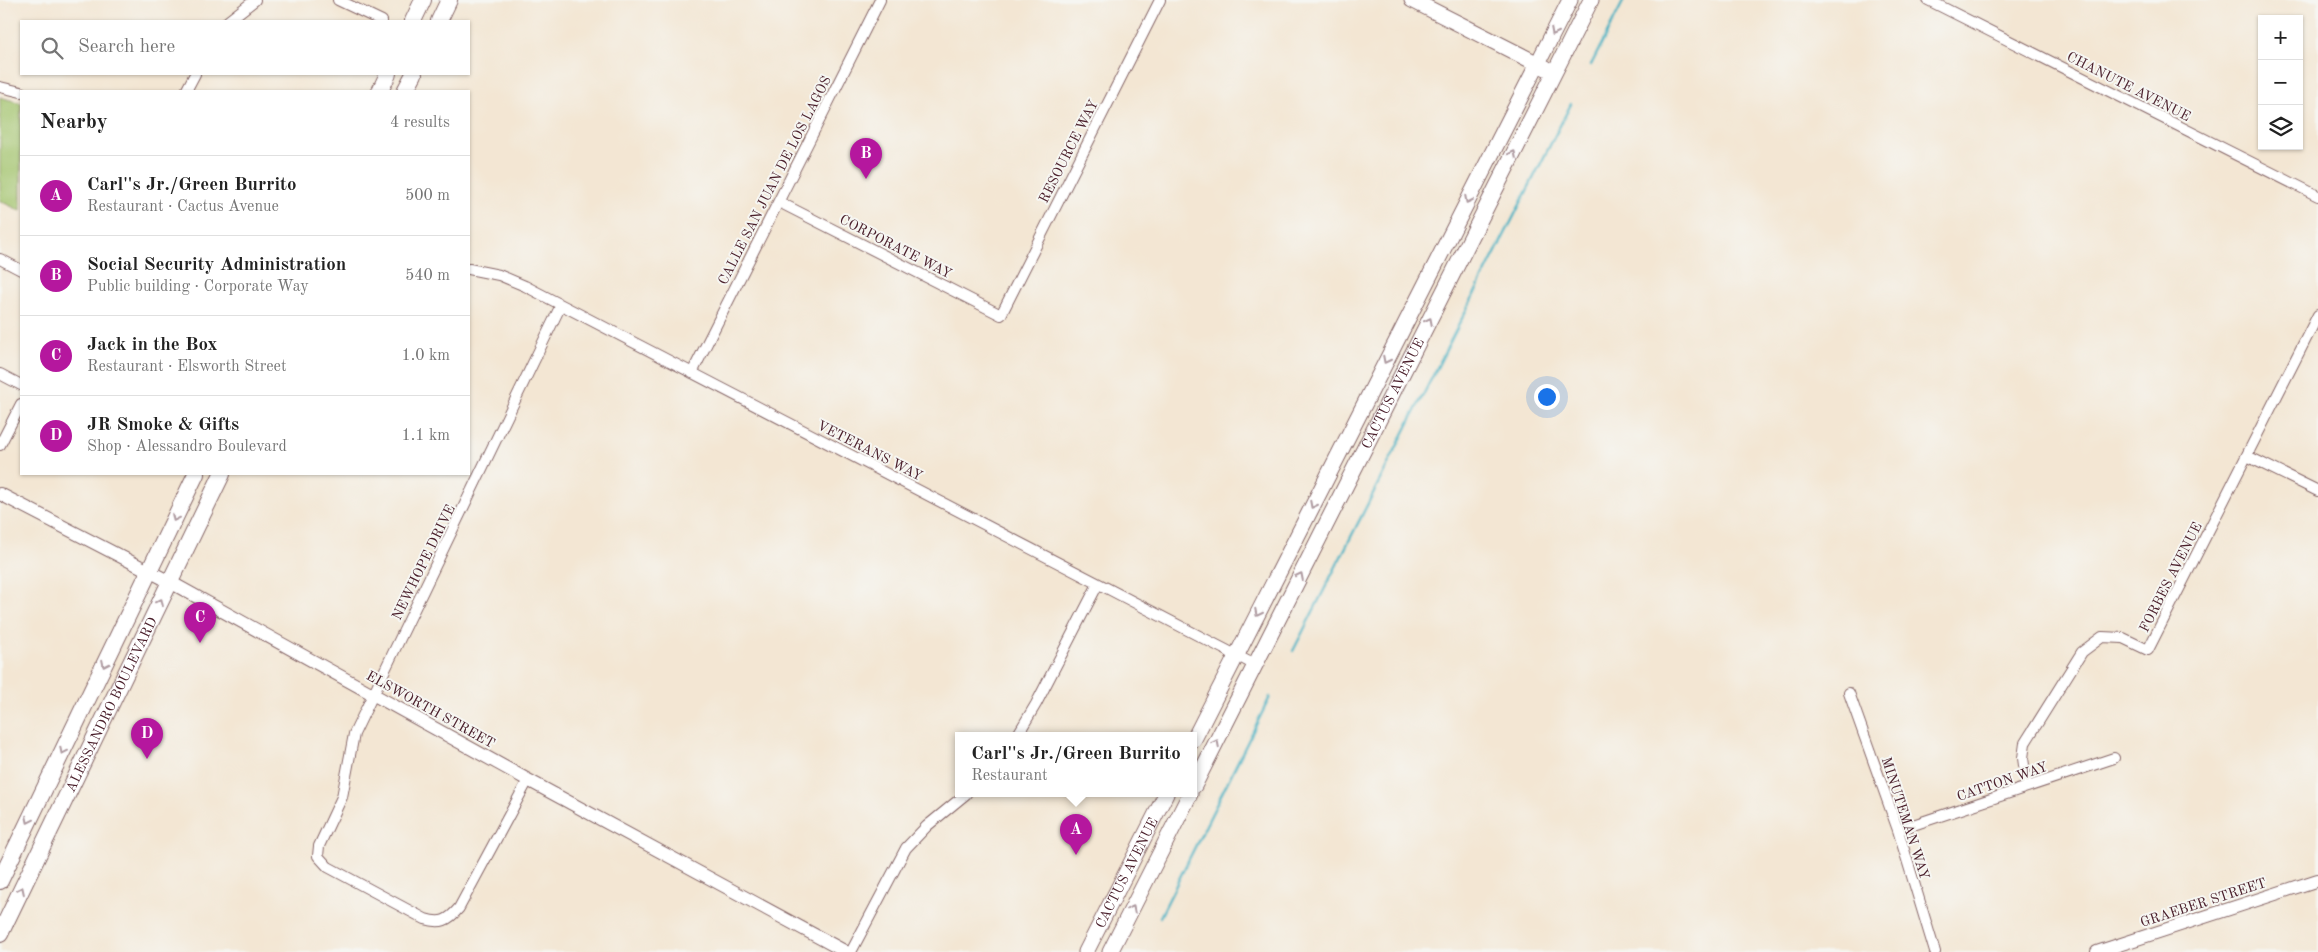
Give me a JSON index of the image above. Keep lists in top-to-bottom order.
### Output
{
  "streets": {
    "main road": ["CACTUS AVENUE", "ALESSANDRO BOULEVARD"],
    "street": [
      "CHANUTE AVENUE",
      "RESOURCE WAY",
      "CALLE SAN JUAN DE LOS LAGOS",
      "CORPORATE WAY",
      "VETERANS WAY",
      "NEWHOPE DRIVE",
      "FORBES AVENUE",
      "ELSWORTH STREET",
      "CATTON WAY",
      "MINUTEMAN WAY",
      "GRAEBER STREET"
    ]
  },
  "crossings": [
    ["RESOURCE WAY", "CORPORATE WAY"],
    ["CALLE SAN JUAN DE LOS LAGOS", "CORPORATE WAY"],
    ["CALLE SAN JUAN DE LOS LAGOS", "VETERANS WAY"],
    ["CACTUS AVENUE", "VETERANS WAY"],
    ["VETERANS WAY", "NEWHOPE DRIVE"],
    ["NEWHOPE DRIVE", "ELSWORTH STREET"],
    ["FORBES AVENUE", "CATTON WAY"],
    ["ALESSANDRO BOULEVARD", "ELSWORTH STREET"],
    ["CATTON WAY", "MINUTEMAN WAY"]
  ],
  "page": {
    "map_buttons": ["+", "−"],
    "search": "Search here",
    "heading": ["Nearby", "4 results"],
    "pins": [
      "B",
      "C",
      "D",
      "A"
    ],
    "list": [
      {
        "mark": "A",
        "name": "Carl''s Jr./Green Burrito",
        "note": "Restaurant · Cactus Avenue",
        "value": "500 m"
      },
      {
        "mark": "B",
        "name": "Social Security Administration",
        "note": "Public building · Corporate Way",
        "value": "540 m"
      },
      {
        "mark": "C",
        "name": "Jack in the Box",
        "note": "Restaurant · Elsworth Street",
        "value": "1.0 km"
      },
      {
        "mark": "D",
        "name": "JR Smoke & Gifts",
        "note": "Shop · Alessandro Boulevard",
        "value": "1.1 km"
      }
    ],
    "popup": ["Carl''s Jr./Green Burrito", "Restaurant"]
  }
}
